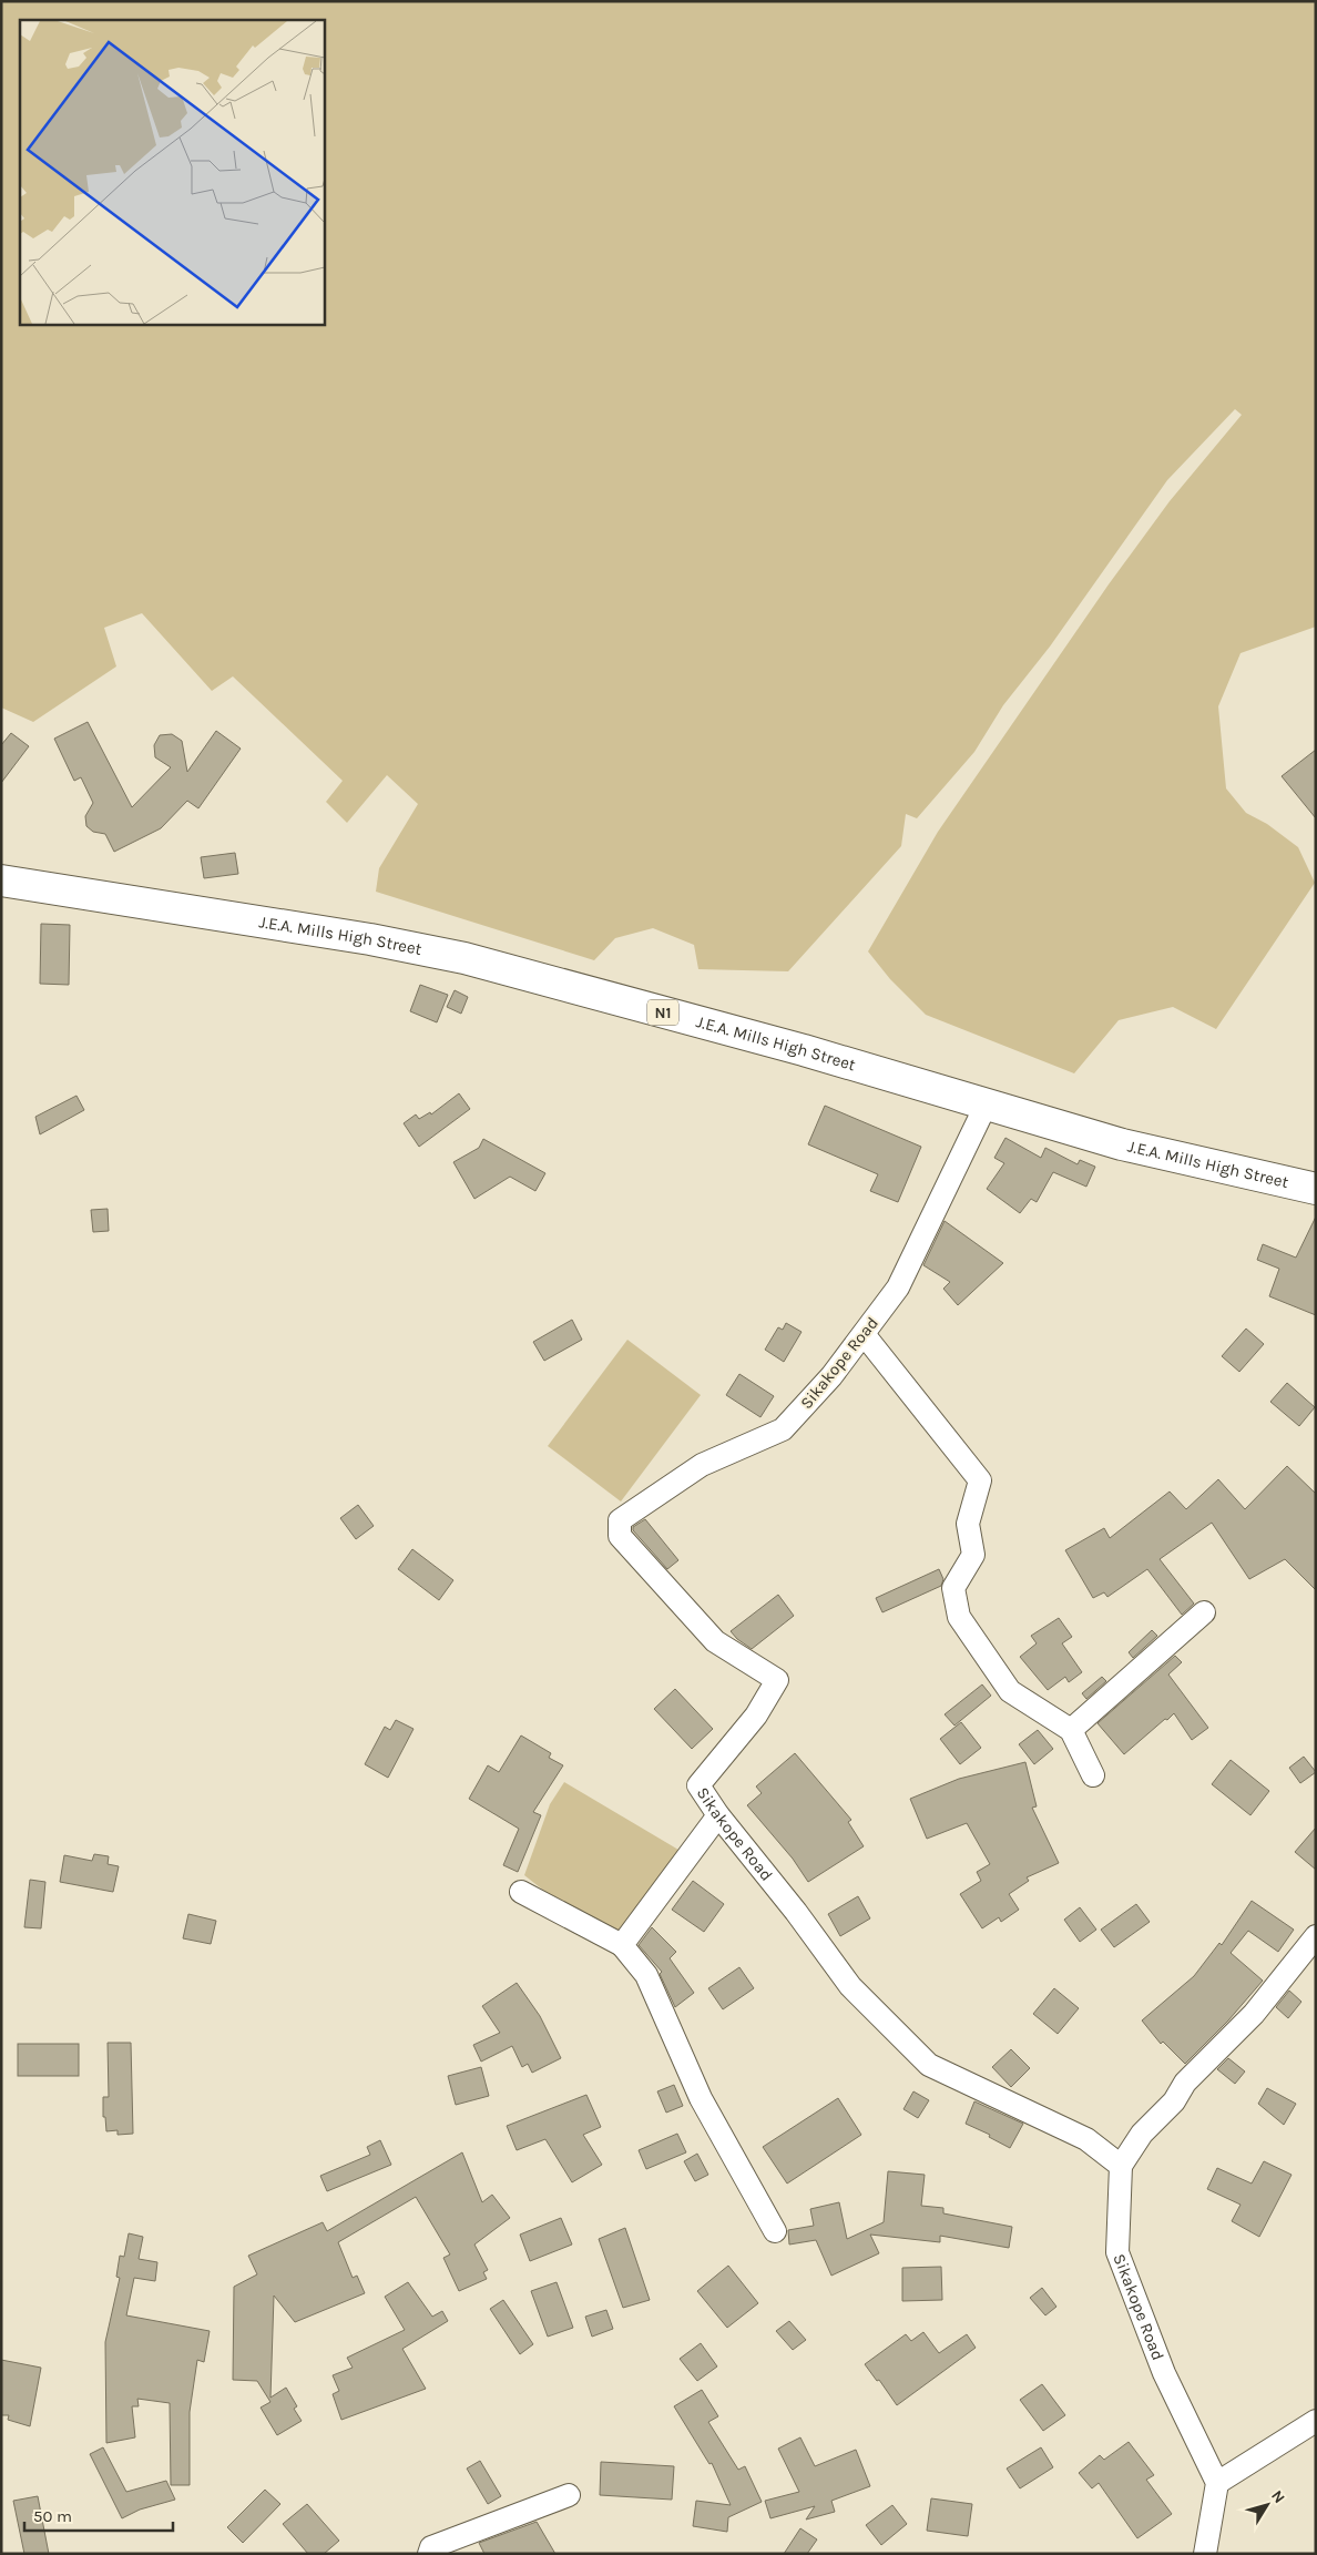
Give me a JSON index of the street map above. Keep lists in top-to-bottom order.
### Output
{
  "streets": {
    "highway": ["J.E.A. Mills High Street", "N1"],
    "street": ["Sikakope Road"]
  },
  "crossings": [
    ["J.E.A. Mills High Street", "Sikakope Road"]
  ],
  "scale_bar": "50 m",
  "north": "top right"
}
